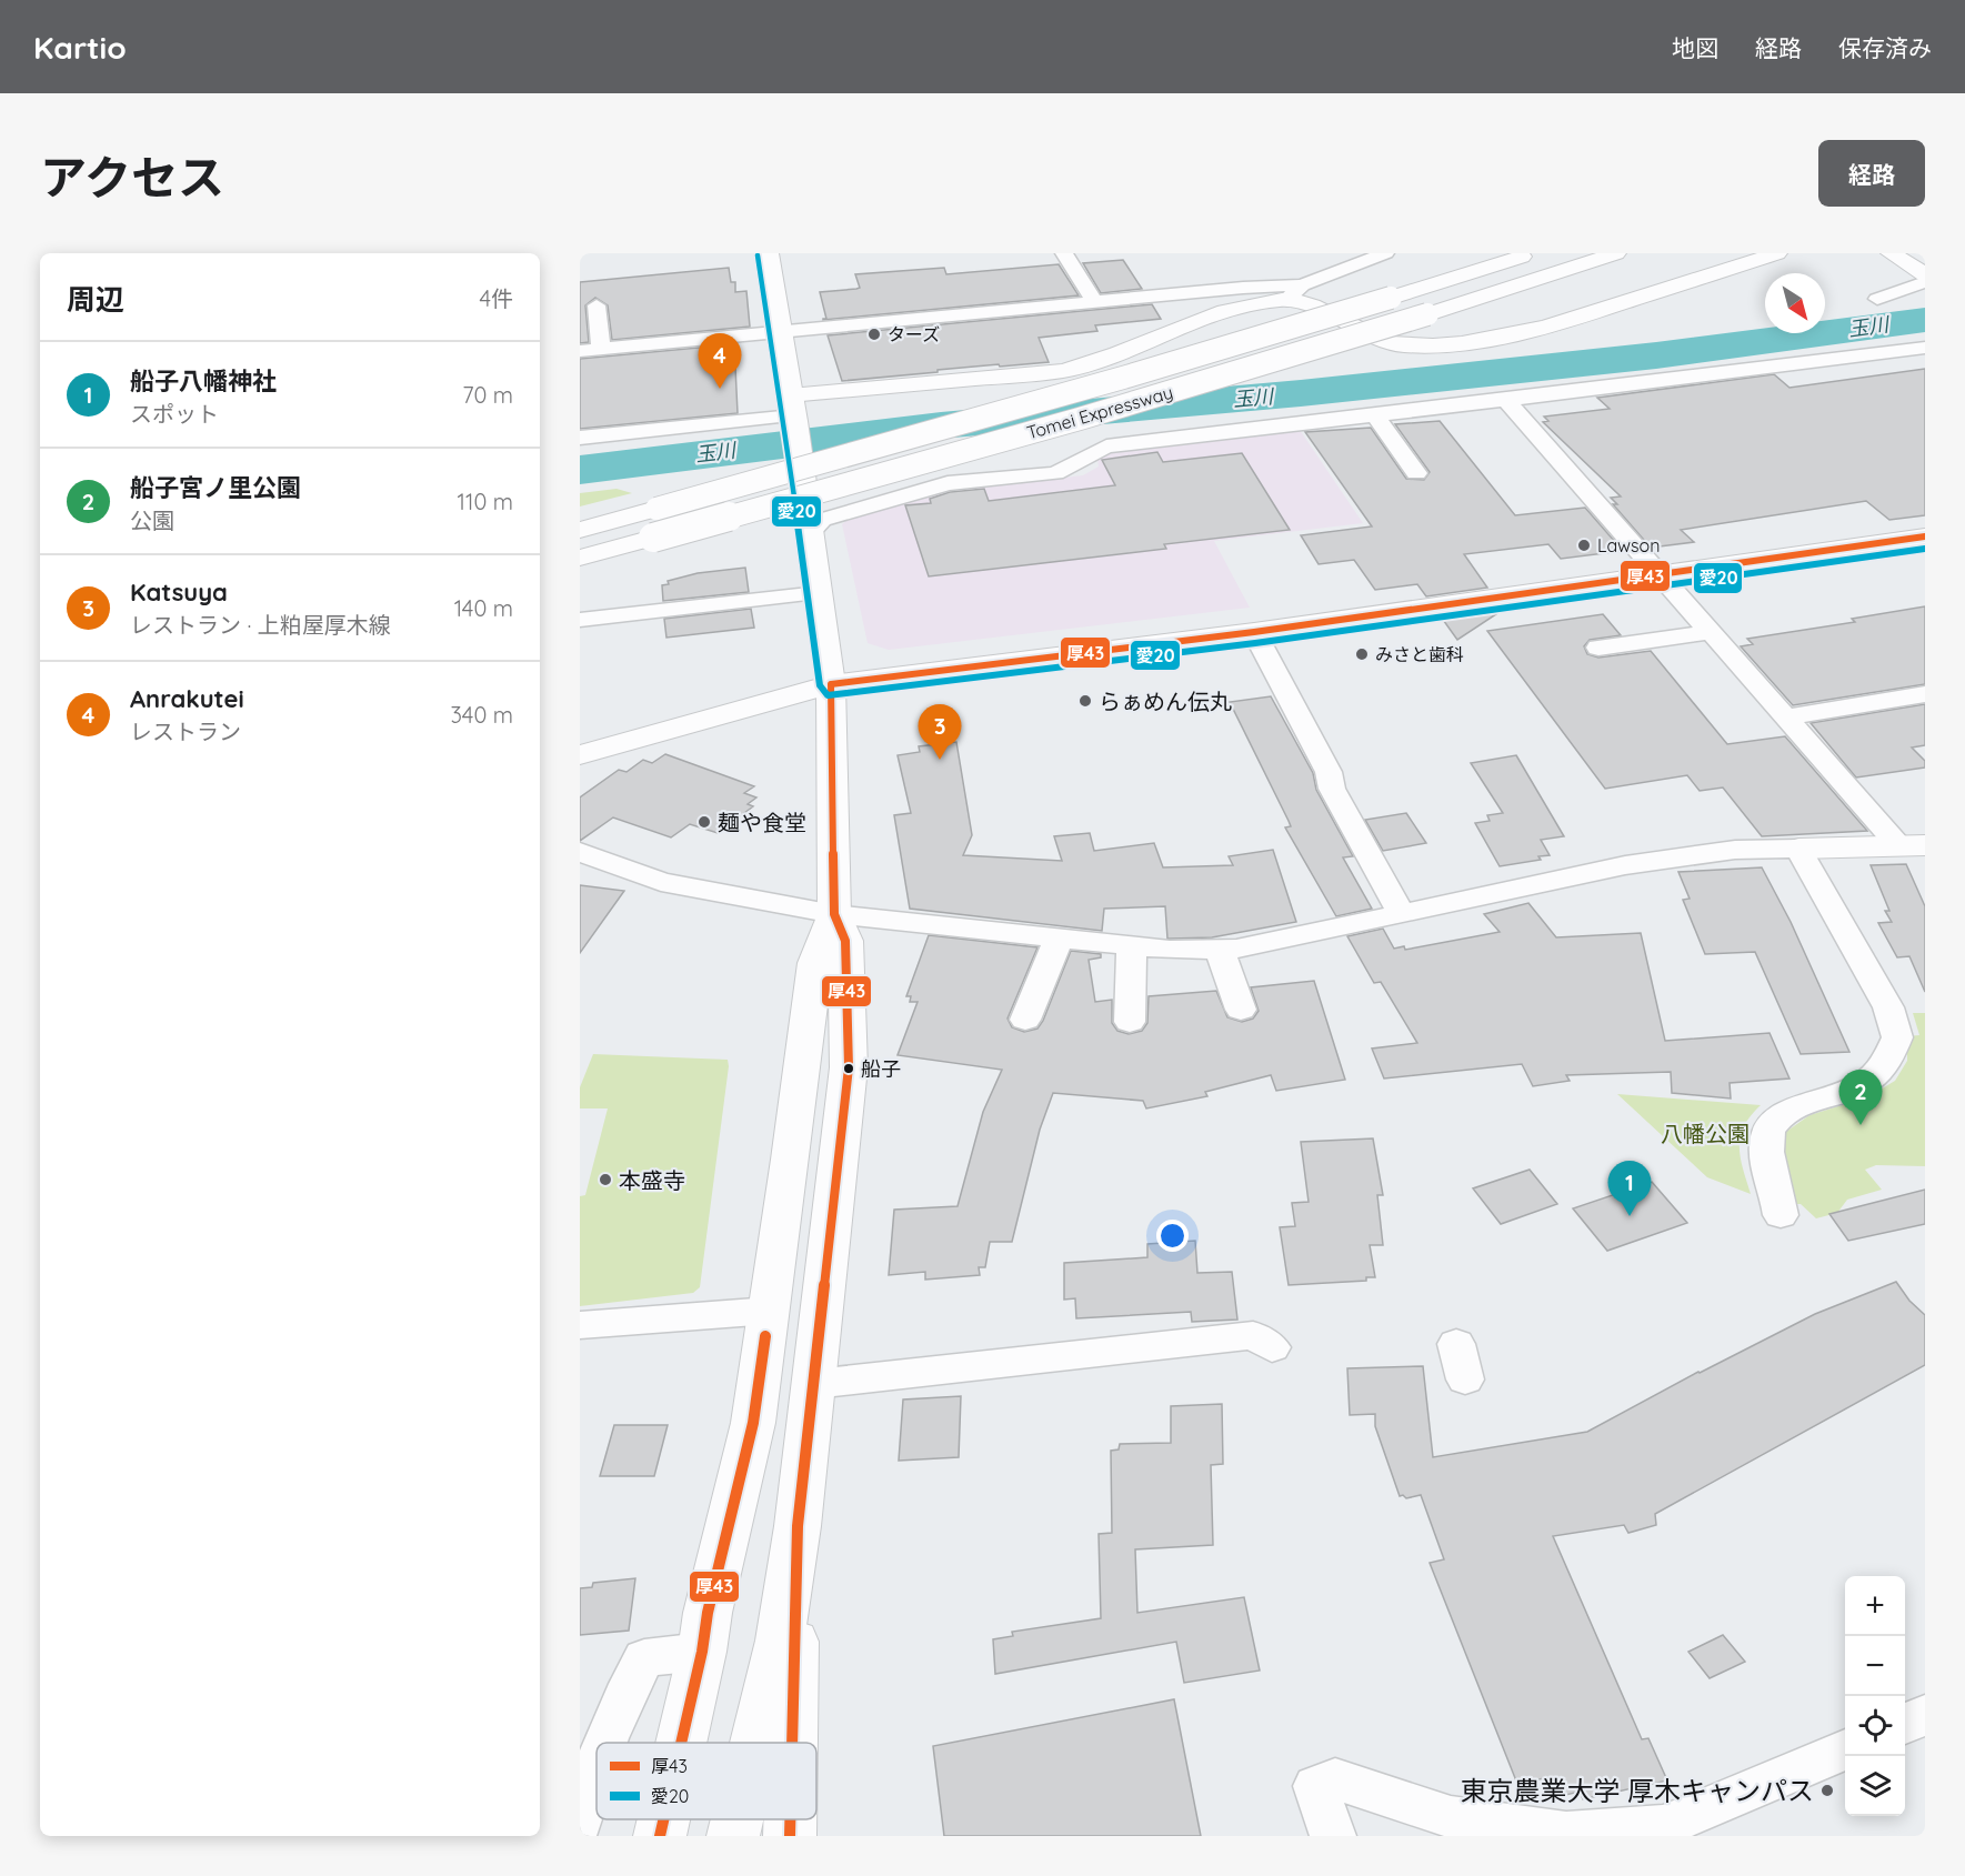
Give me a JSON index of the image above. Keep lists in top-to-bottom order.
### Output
{
  "streets": {
    "main road": ["Tomei Expressway"]
  },
  "water": ["玉川"],
  "parks": ["八幡公園"],
  "places": [
    "ターズ",
    "Lawson",
    "みさと歯科",
    "らぁめん伝丸",
    "麺や食堂",
    "船子",
    "本盛寺",
    "東京農業大学 厚木キャンパス"
  ],
  "lines": ["transit line 愛20", "transit line 厚43"],
  "legend": ["厚43", "愛20"],
  "north": "bottom right",
  "page": {
    "header": "Kartio",
    "nav": ["地図", "経路", "保存済み"],
    "title": "アクセス",
    "buttons": "経路",
    "heading": ["周辺", "4件"],
    "pins": [
      "4",
      "3",
      "2",
      "1"
    ],
    "list": [
      {
        "mark": "1",
        "name": "船子八幡神社",
        "note": "スポット",
        "value": "70 m"
      },
      {
        "mark": "2",
        "name": "船子宮ノ里公園",
        "note": "公園",
        "value": "110 m"
      },
      {
        "mark": "3",
        "name": "Katsuya",
        "note": "レストラン · 上粕屋厚木線",
        "value": "140 m"
      },
      {
        "mark": "4",
        "name": "Anrakutei",
        "note": "レストラン",
        "value": "340 m"
      }
    ],
    "map_buttons": ["+", "−"]
  }
}
